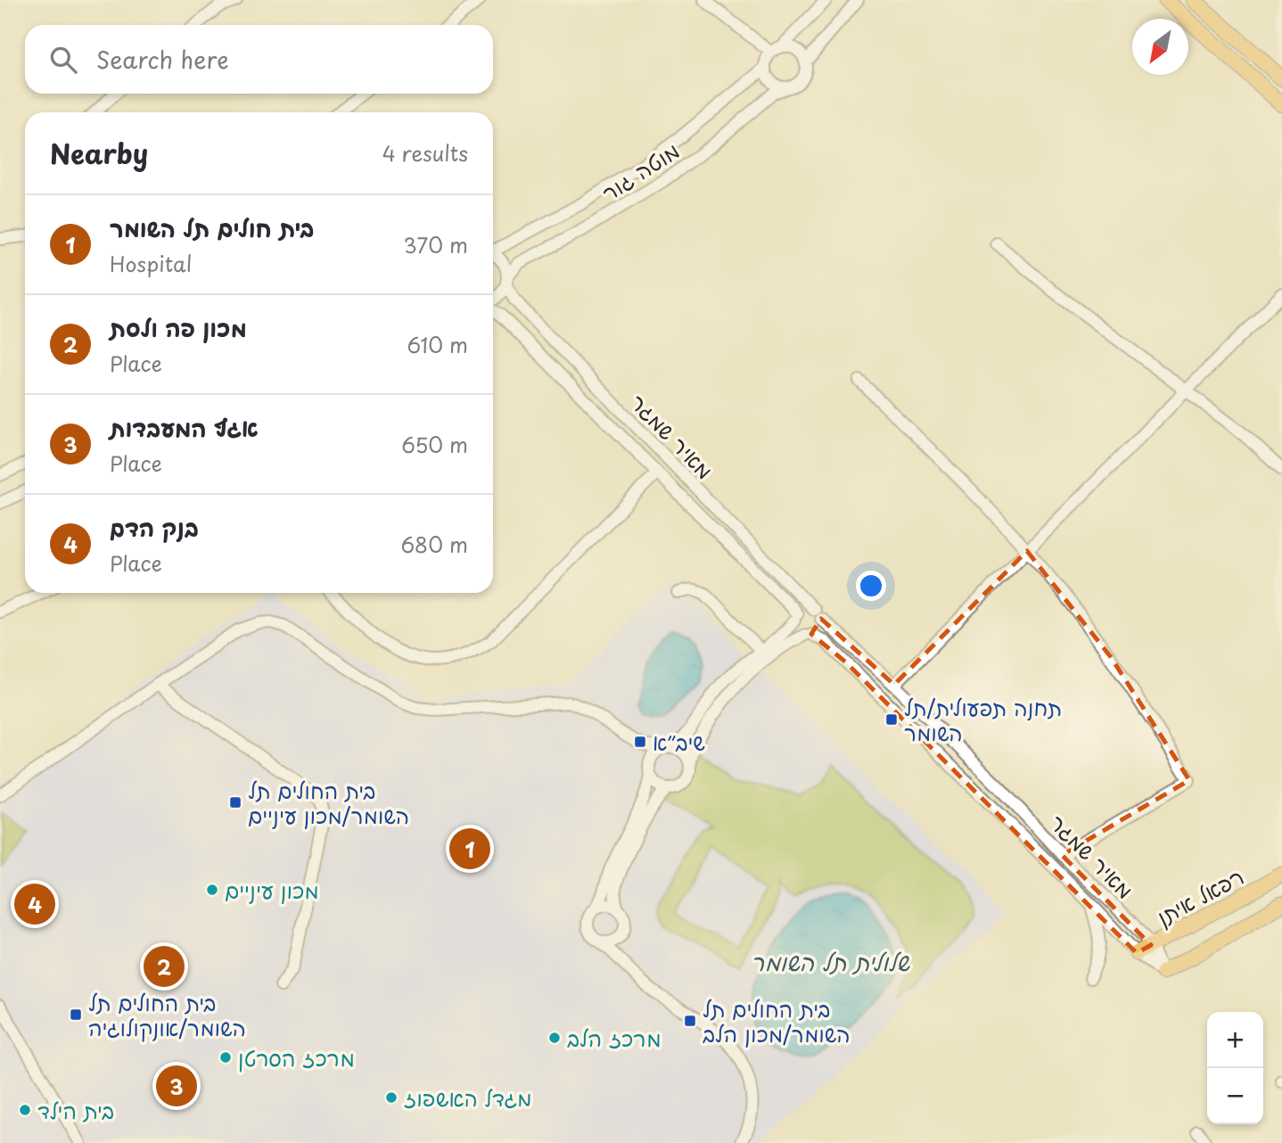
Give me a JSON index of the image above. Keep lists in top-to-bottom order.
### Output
{
  "streets": {
    "main road": ["רפאל איתן"],
    "street": ["מוטה גור", "מאיר שמגר"]
  },
  "crossings": [
    ["מוטה גור", "מאיר שמגר"],
    ["מאיר שמגר", "רפאל איתן"]
  ],
  "water": ["שלולית תל השומר"],
  "places": {
    "transit": [
      "תחנה תפעולית/תל השומר",
      "שיב״א",
      "בית החולים תל השומר/מכון עיניים",
      "בית החולים תל השומר/אונקולוגיה",
      "בית החולים תל השומר/מכון הלב"
    ],
    "other": [
      "מכון עיניים",
      "מרכז הלב",
      "מרכז הסרטן",
      "מגדל האשפוז",
      "בית הילד"
    ]
  },
  "north": "bottom left",
  "page": {
    "search": "Search here",
    "heading": ["Nearby", "4 results"],
    "list": [
      {
        "mark": "1",
        "name": "בית חולים תל השומר",
        "note": "Hospital",
        "value": "370 m"
      },
      {
        "mark": "2",
        "name": "מכון פה ולסת",
        "note": "Place",
        "value": "610 m"
      },
      {
        "mark": "3",
        "name": "אגף המעבדות",
        "note": "Place",
        "value": "650 m"
      },
      {
        "mark": "4",
        "name": "בנק הדם",
        "note": "Place",
        "value": "680 m"
      }
    ],
    "pins": [
      "1",
      "4",
      "2",
      "3"
    ],
    "map_buttons": ["+", "−"]
  }
}
